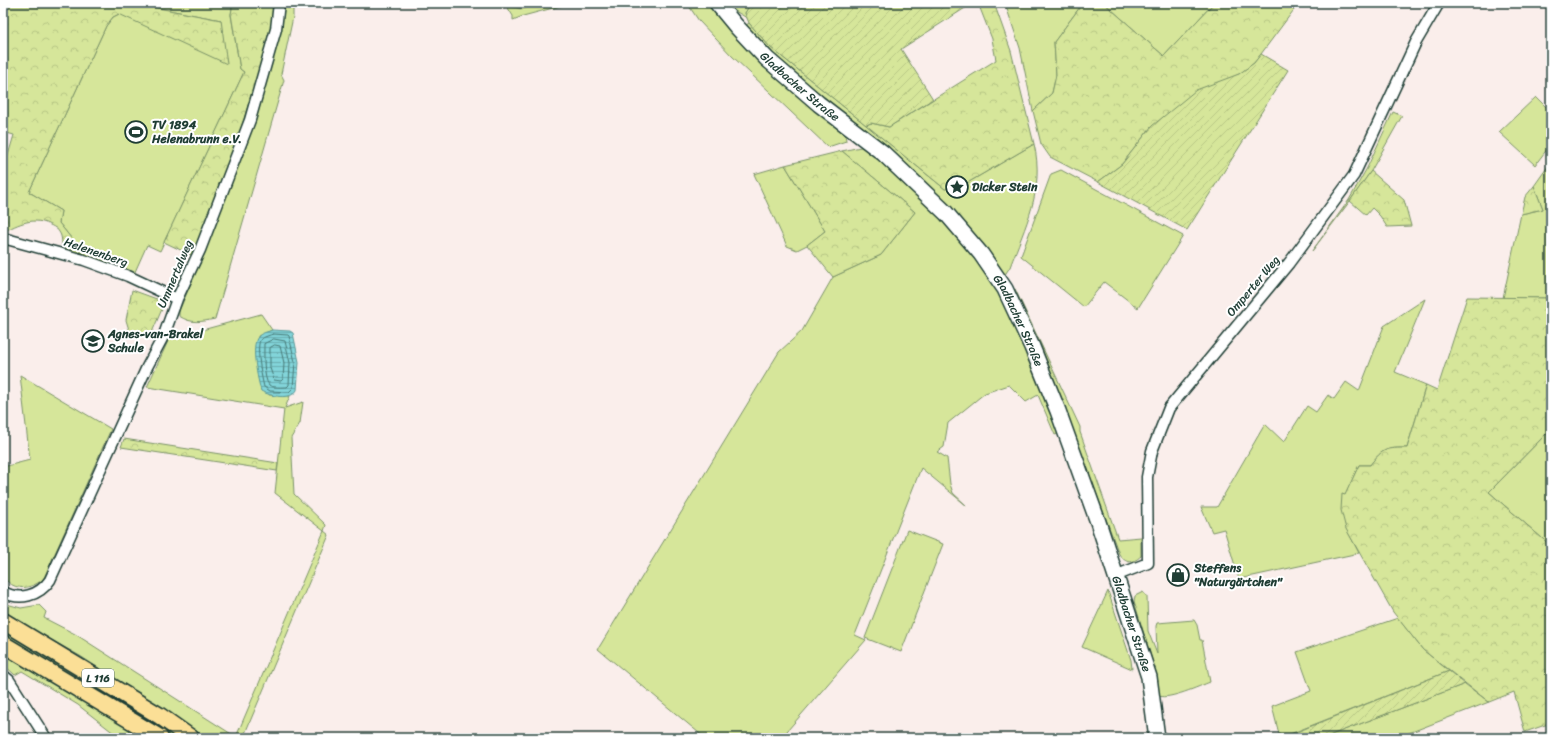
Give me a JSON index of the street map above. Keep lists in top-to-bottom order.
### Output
{
  "streets": {
    "main road": ["Gladbacher Straße", "L 116"],
    "street": ["Helenenberg", "Ummertalweg", "Omperter Weg"]
  },
  "crossings": [
    ["Gladbacher Straße", "Omperter Weg"],
    ["Helenenberg", "Ummertalweg"]
  ],
  "places": {
    "sports": ["TV 1894 Helenabrunn e.V."],
    "place": ["Dicker Stein"],
    "school or university": ["Agnes-van-Brakel Schule"],
    "shop": ["Steffens \"Naturgärtchen\""]
  }
}
